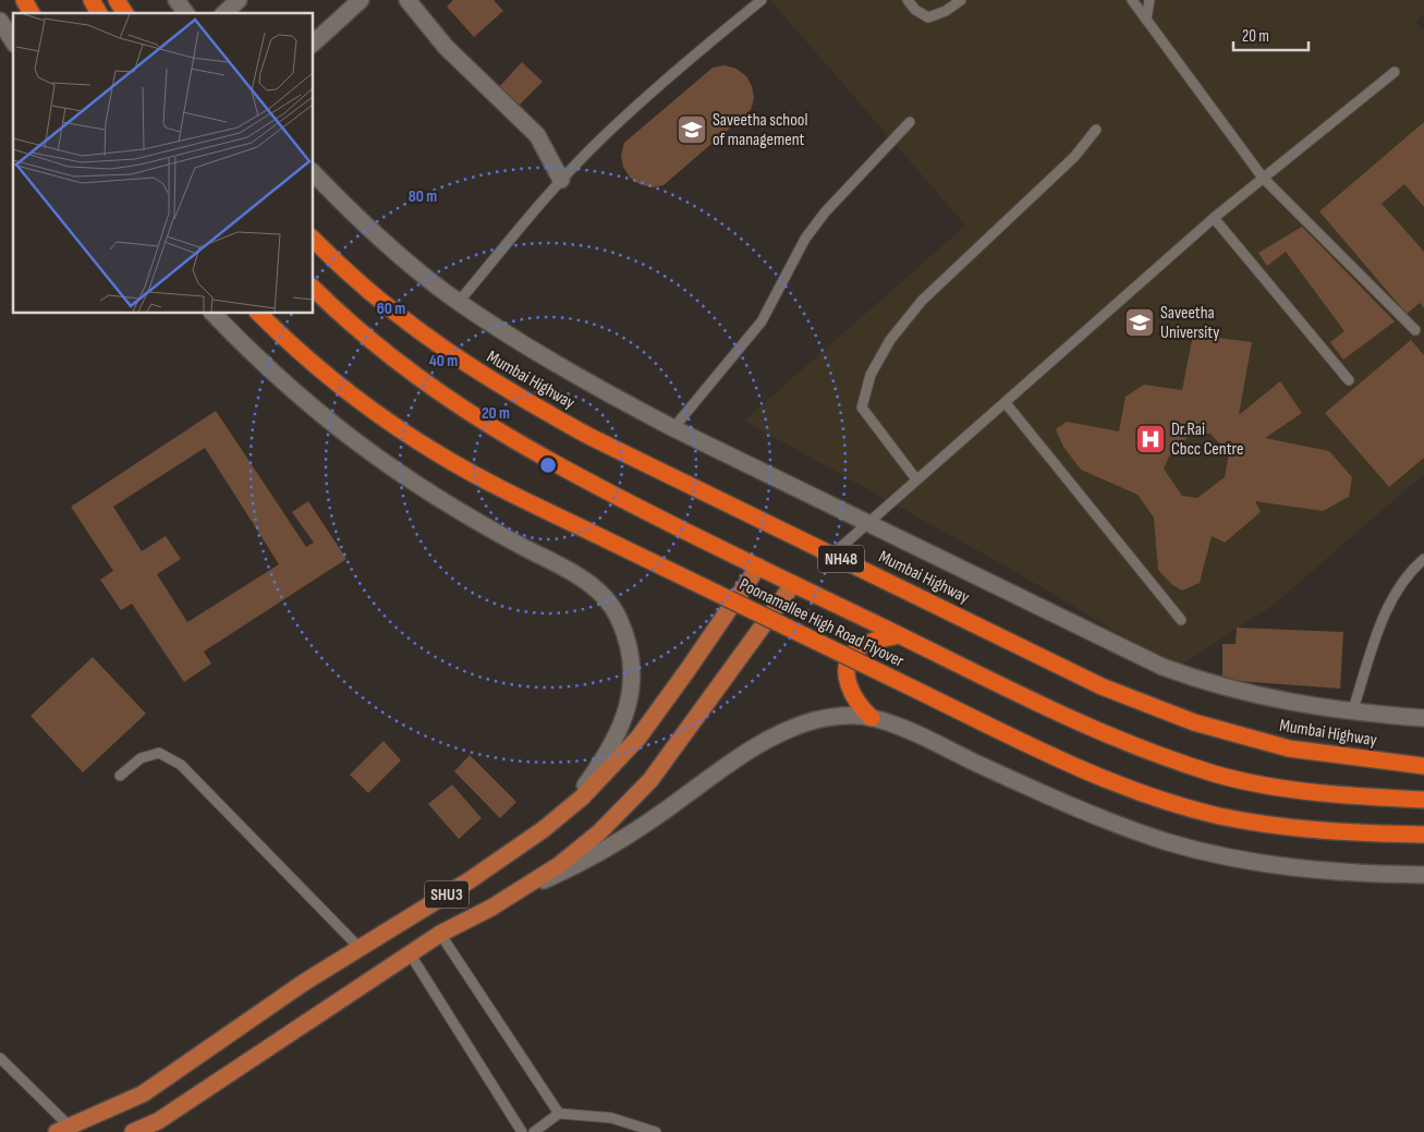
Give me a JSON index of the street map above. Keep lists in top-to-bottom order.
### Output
{
  "streets": {
    "highway": ["Mumbai Highway", "NH48", "Poonamallee High Road Flyover"],
    "main road": ["SHU3"]
  },
  "places": {
    "school or university": ["Saveetha school of management", "Saveetha University"],
    "hospital": ["Dr.Rai Cbcc Centre"]
  },
  "scale_bar": "20 m",
  "rings": [
    "80 m",
    "60 m",
    "40 m",
    "20 m"
  ]
}
